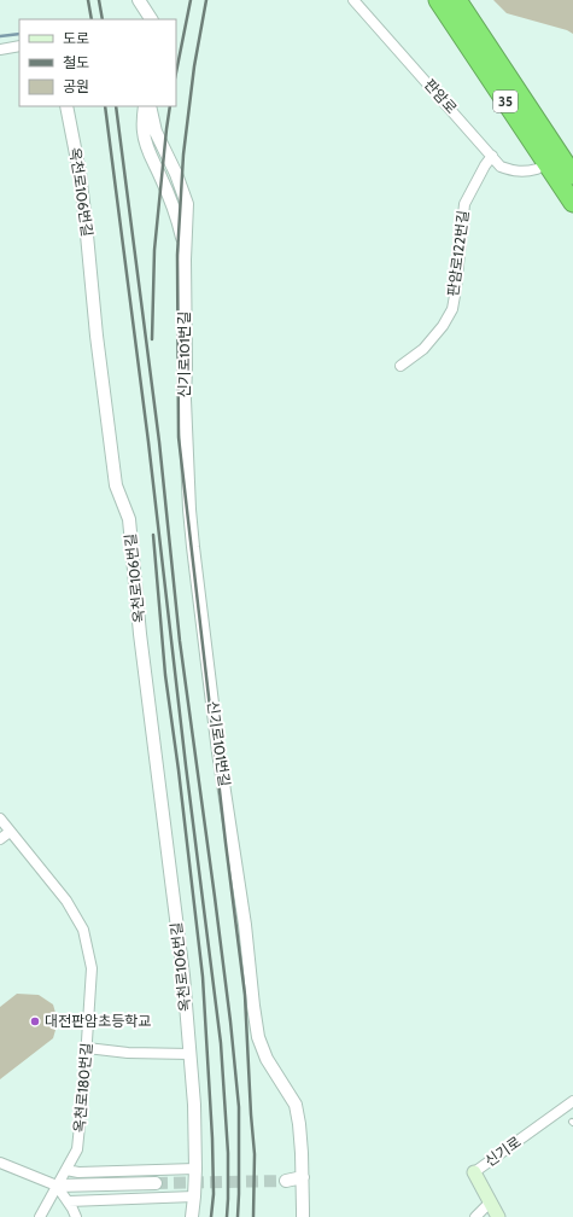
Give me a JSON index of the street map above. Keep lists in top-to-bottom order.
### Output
{
  "streets": {
    "highway": ["35"],
    "main road": ["신기로"],
    "street": [
      "판암로",
      "옥천로106번길",
      "판암로122번길",
      "신기로101번길",
      "옥천로180번길"
    ]
  },
  "crossings": [
    ["판암로", "판암로122번길"]
  ],
  "places": ["대전판암초등학교"],
  "legend": ["도로", "철도", "공원"]
}
